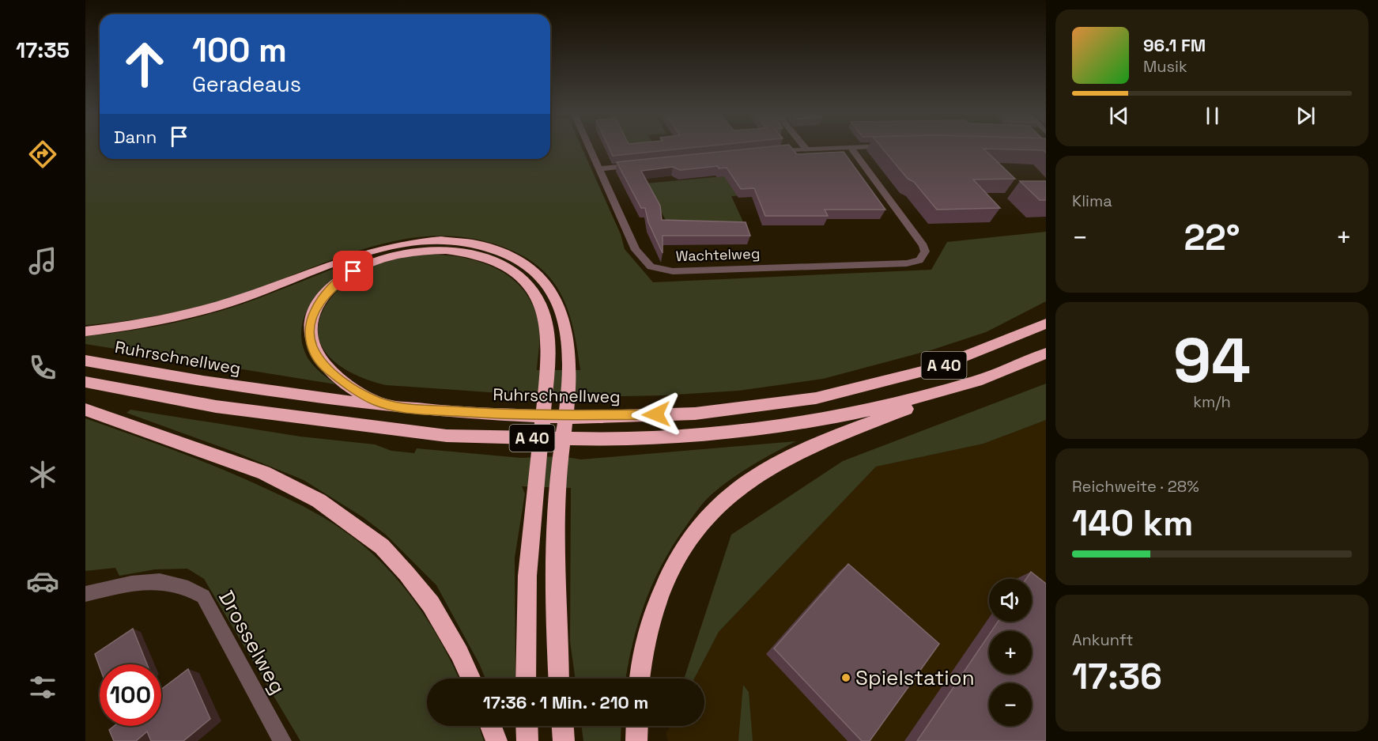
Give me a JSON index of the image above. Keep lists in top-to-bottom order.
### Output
{
  "streets": {
    "highway": ["Ruhrschnellweg", "A 40"],
    "street": ["Wachtelweg", "Drosselweg"]
  },
  "places": ["Spielstation"],
  "page": {
    "tabs": "17:35",
    "turn": ["100 m", "Geradeaus"],
    "song": ["96.1 FM", "Musik"],
    "then": "Dann",
    "tile": [
      "Klima",
      ["94", "km/h"],
      ["Reichweite · 28%", "140 km"],
      ["Ankunft", "17:36"]
    ],
    "heat": ["−", "22°", "+"],
    "map_buttons": ["+", "−"],
    "limit": "100",
    "trip": "17:36 · 1 Min. · 210 m"
  }
}
